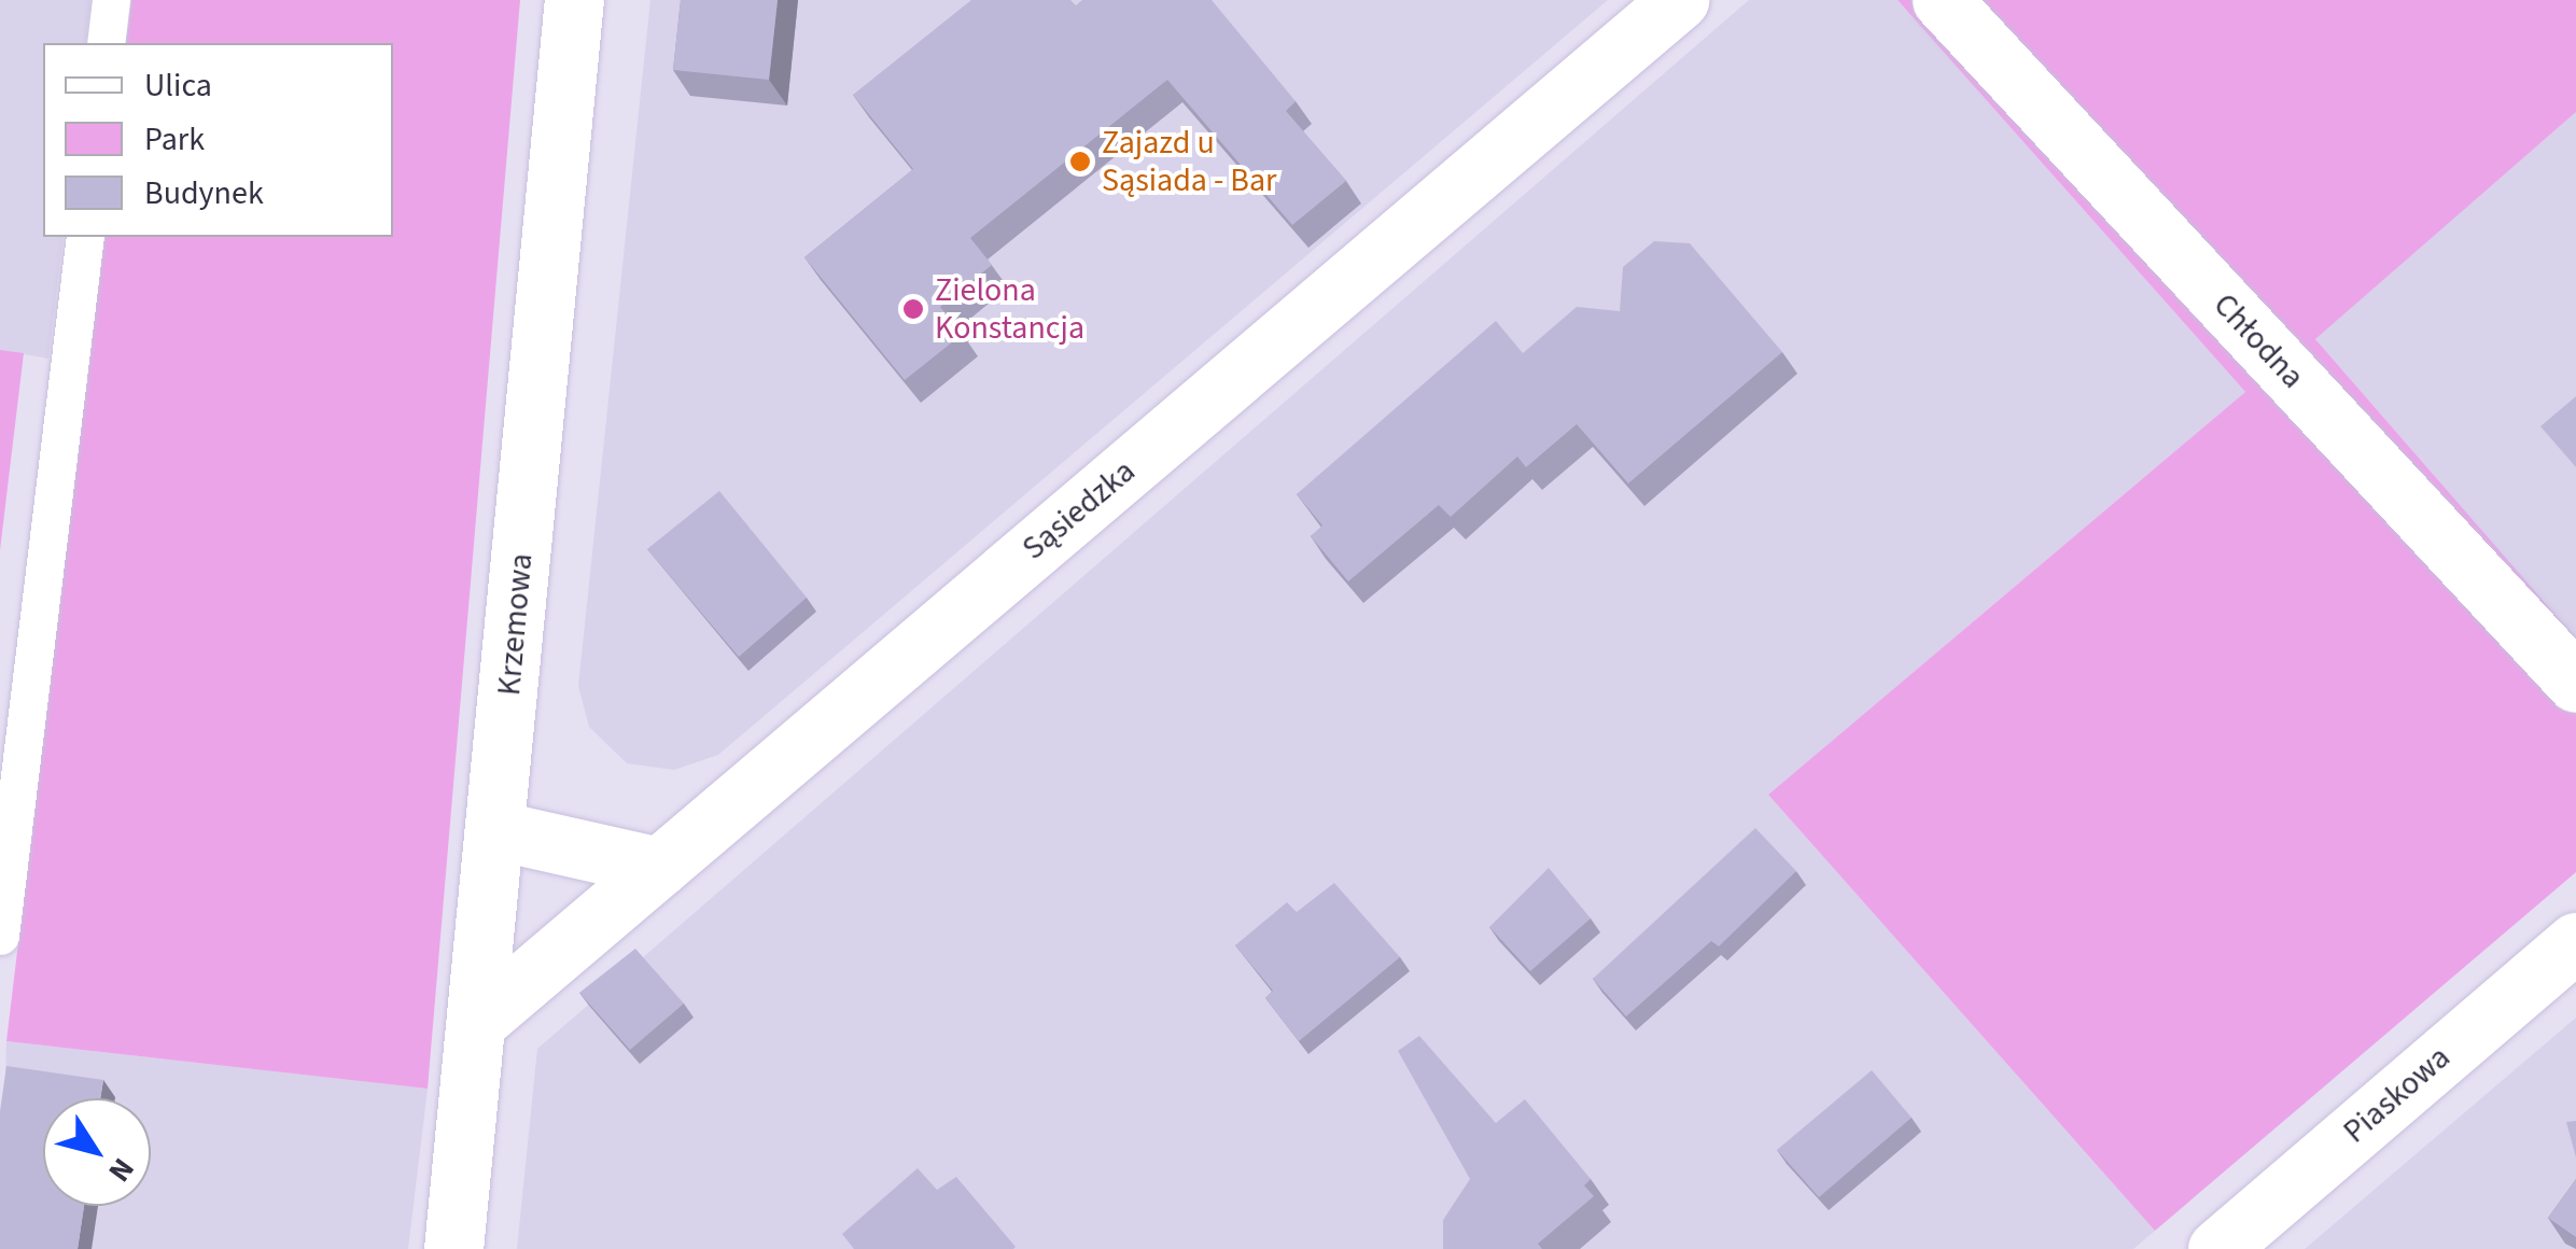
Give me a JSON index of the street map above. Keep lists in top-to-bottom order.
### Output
{
  "streets": {
    "street": [
      "Chłodna",
      "Sąsiedzka",
      "Krzemowa",
      "Piaskowa"
    ]
  },
  "crossings": [
    ["Sąsiedzka", "Krzemowa"]
  ],
  "places": ["Zajazd u Sąsiada - Bar", "Zielona Konstancja"],
  "legend": ["Ulica", "Park", "Budynek"],
  "north": "bottom right"
}
